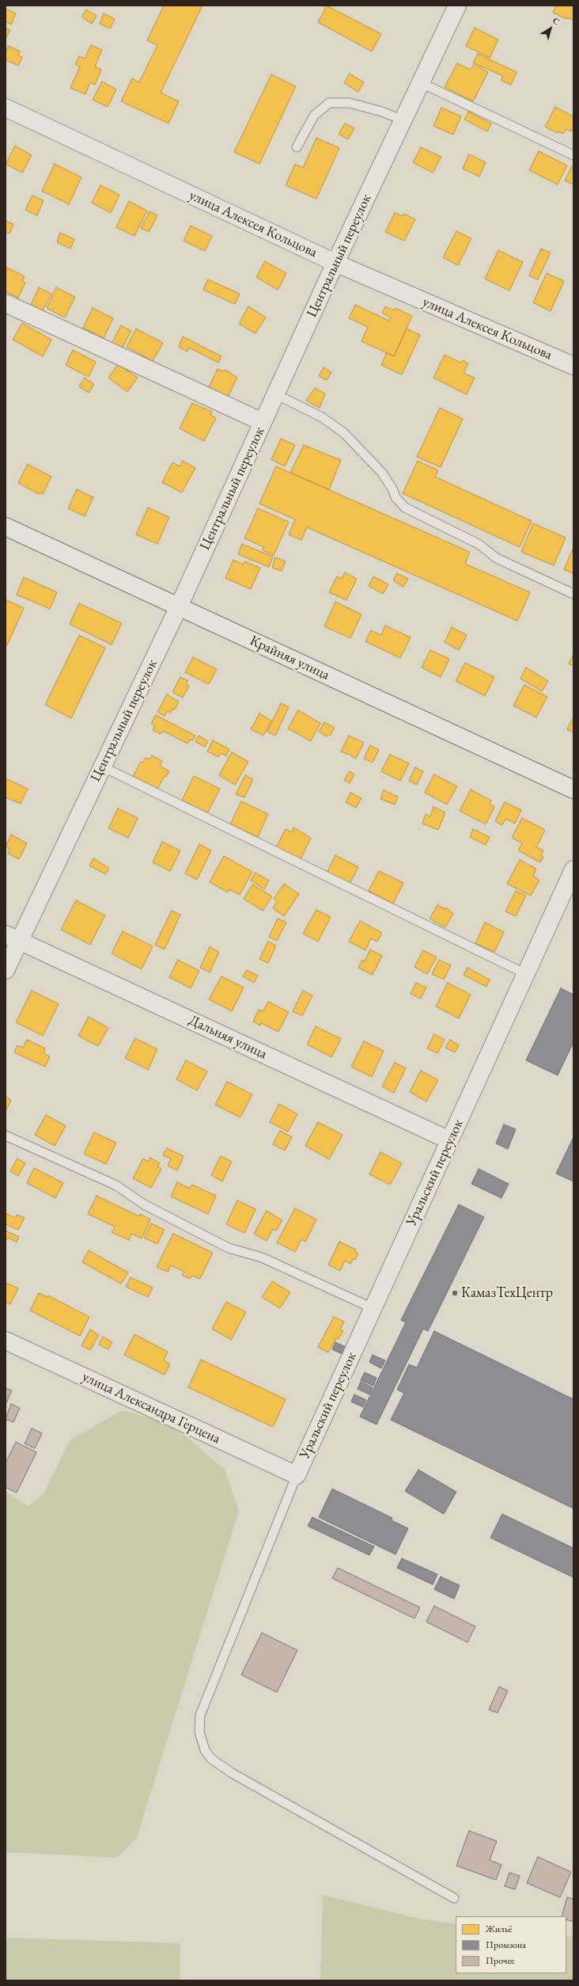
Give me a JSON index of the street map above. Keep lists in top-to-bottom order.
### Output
{
  "streets": {
    "street": [
      "улица Алексея Кольцова",
      "Центральный переулок",
      "Крайняя улица",
      "Дальняя улица",
      "Уральский переулок",
      "улица Александра Герцена"
    ]
  },
  "crossings": [
    ["улица Алексея Кольцова", "Центральный переулок"],
    ["Центральный переулок", "Крайняя улица"],
    ["Центральный переулок", "Дальняя улица"],
    ["Дальняя улица", "Уральский переулок"],
    ["Уральский переулок", "улица Александра Герцена"]
  ],
  "places": ["КамазТехЦентр"],
  "legend": ["Жильё", "Промзона", "Прочее"],
  "north": "top right"
}
